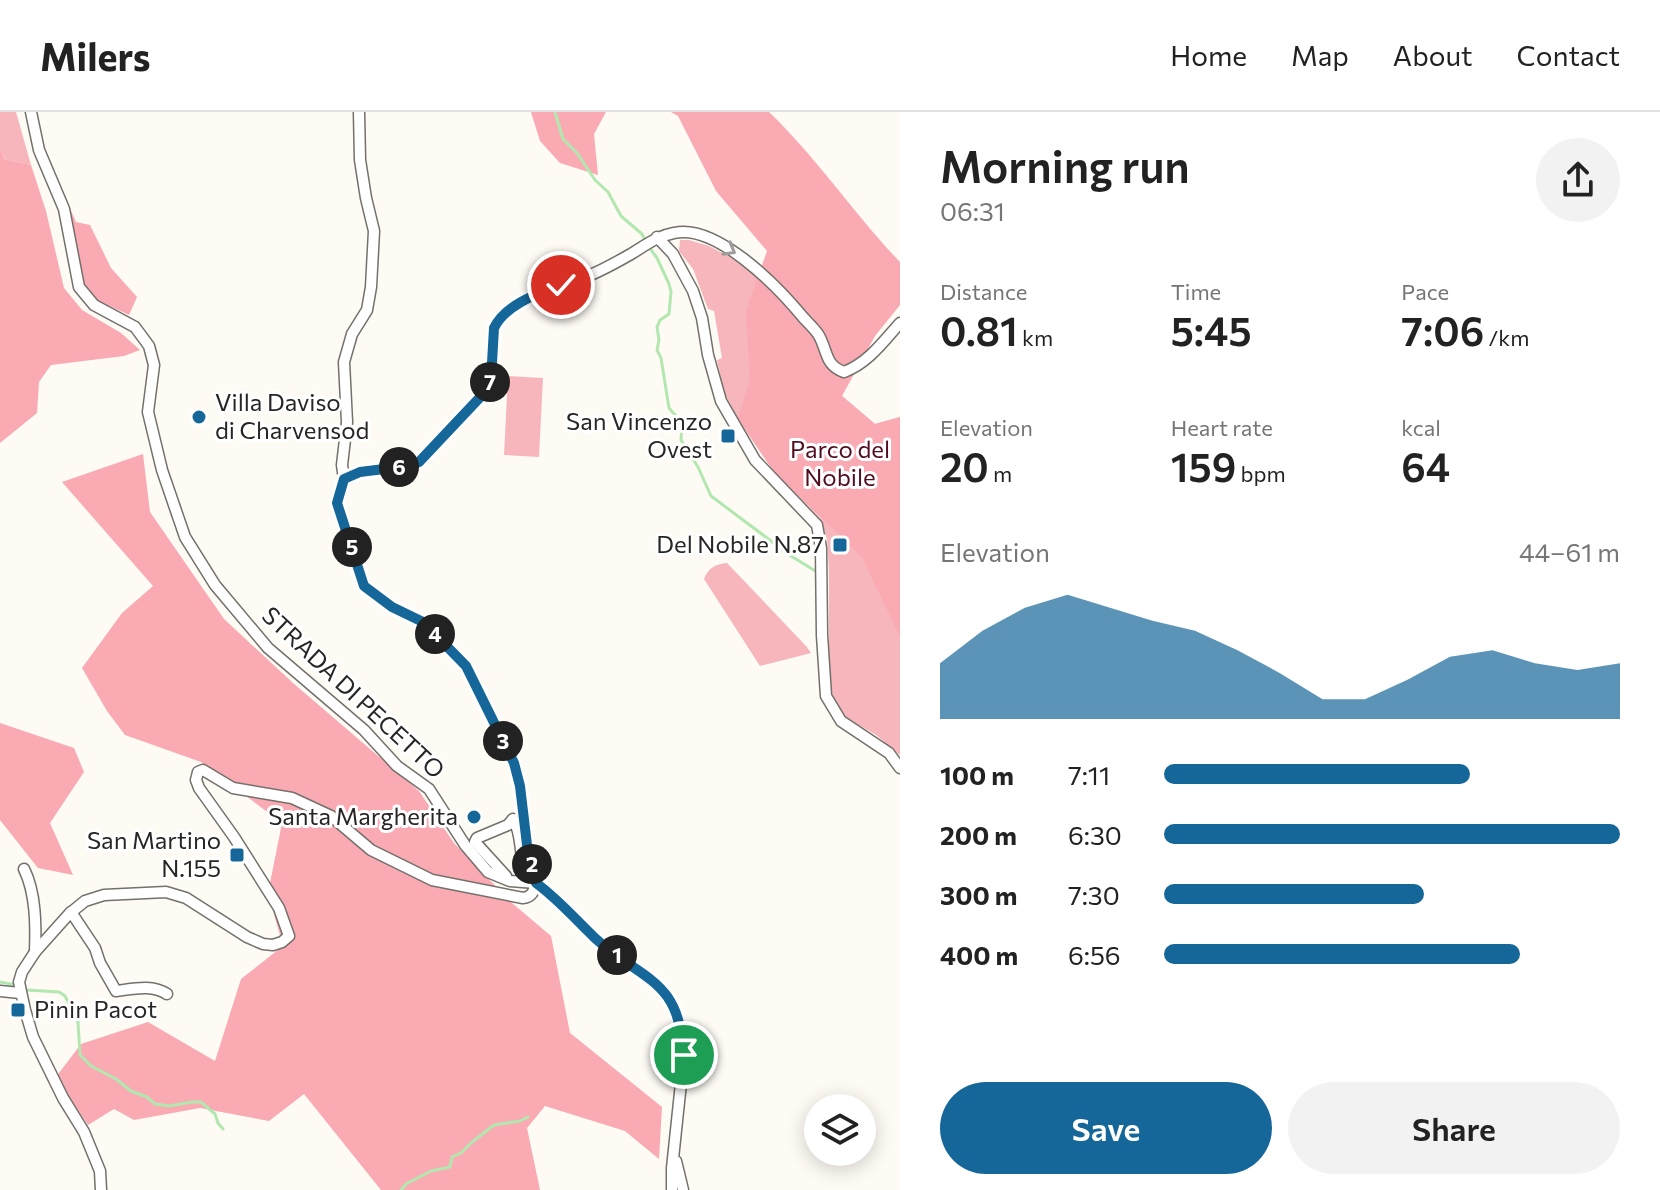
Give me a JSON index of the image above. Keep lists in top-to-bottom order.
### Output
{
  "streets": {
    "street": ["STRADA DI PECETTO"]
  },
  "parks": ["Parco del Nobile"],
  "places": {
    "other": ["Villa Daviso di Charvensod", "Santa Margherita"],
    "transit": [
      "San Vincenzo Ovest",
      "Del Nobile N.87",
      "San Martino N.155",
      "Pinin Pacot"
    ]
  },
  "page": {
    "header": "Milers",
    "nav": [
      "Home",
      "Map",
      "About",
      "Contact"
    ],
    "heading": ["Morning run", "06:31"],
    "stats": [
      ["Distance", "0.81 km"],
      ["Time", "5:45"],
      ["Pace", "7:06 /km"],
      ["Elevation", "20 m"],
      ["Heart rate", "159 bpm"],
      ["kcal", "64"]
    ],
    "pins": [
      "7",
      "6",
      "5",
      "4",
      "3",
      "2",
      "1"
    ],
    "chart": ["Elevation", "44–61 m"],
    "list": [
      {
        "name": "100 m",
        "note": "7:11"
      },
      {
        "name": "200 m",
        "note": "6:30"
      },
      {
        "name": "300 m",
        "note": "7:30"
      },
      {
        "name": "400 m",
        "note": "6:56"
      }
    ],
    "buttons": ["Save", "Share"]
  }
}
